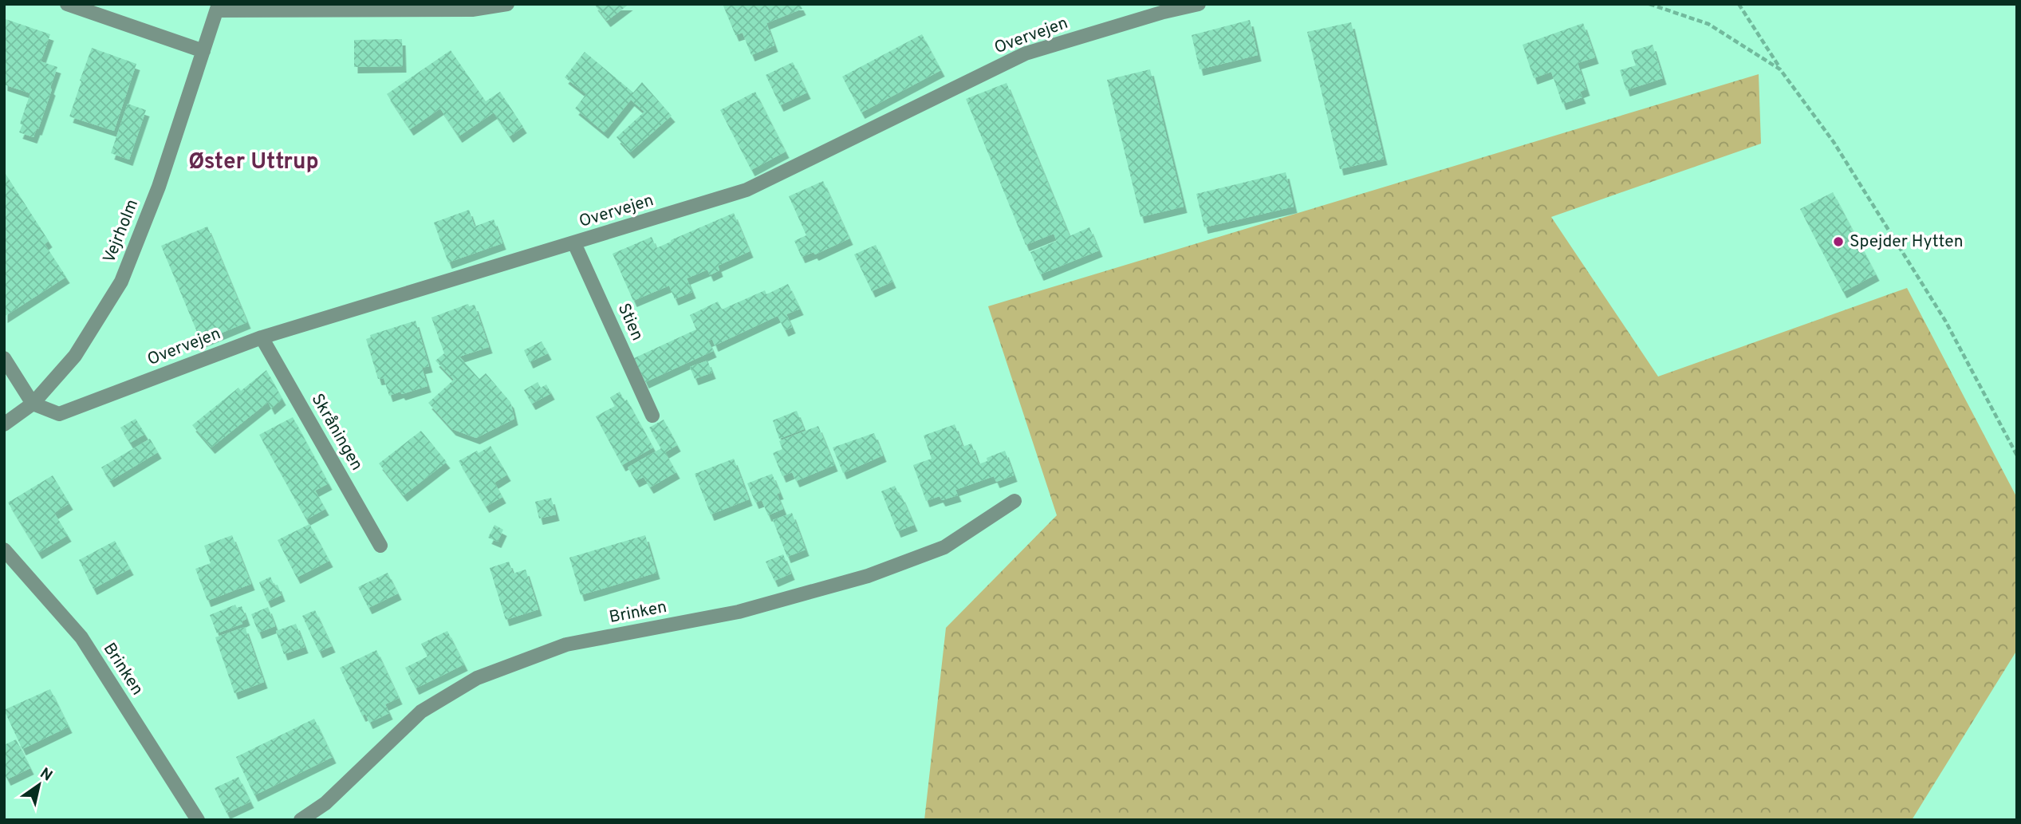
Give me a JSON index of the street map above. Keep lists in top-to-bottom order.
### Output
{
  "streets": {
    "street": [
      "Overvejen",
      "Vejrholm",
      "Stien",
      "Skråningen",
      "Brinken"
    ]
  },
  "crossings": [
    ["Overvejen", "Vejrholm"],
    ["Overvejen", "Stien"],
    ["Overvejen", "Skråningen"]
  ],
  "districts": ["Øster Uttrup"],
  "places": ["Spejder Hytten"],
  "north": "top right"
}
